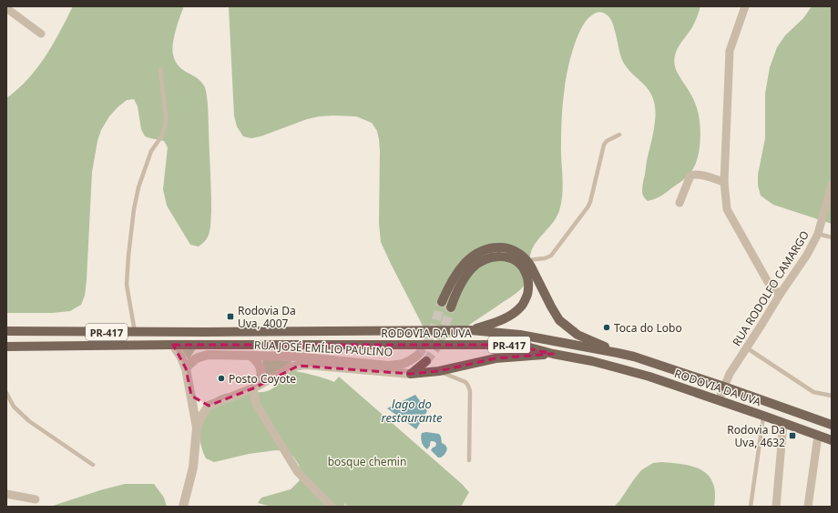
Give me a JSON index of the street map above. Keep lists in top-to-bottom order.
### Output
{
  "streets": {
    "main road": ["PR-417", "RODOVIA DA UVA"],
    "street": ["RUA RODOLFO CAMARGO", "RUA JOSÉ EMÍLIO PAULINO"]
  },
  "crossings": [
    ["RUA RODOLFO CAMARGO", "RODOVIA DA UVA"]
  ],
  "water": ["lago do restaurante"],
  "parks": ["bosque chemin"],
  "places": {
    "transit": ["Rodovia Da Uva, 4007", "Rodovia Da Uva, 4632"],
    "other": ["Toca do Lobo", "Posto Coyote"]
  }
}
